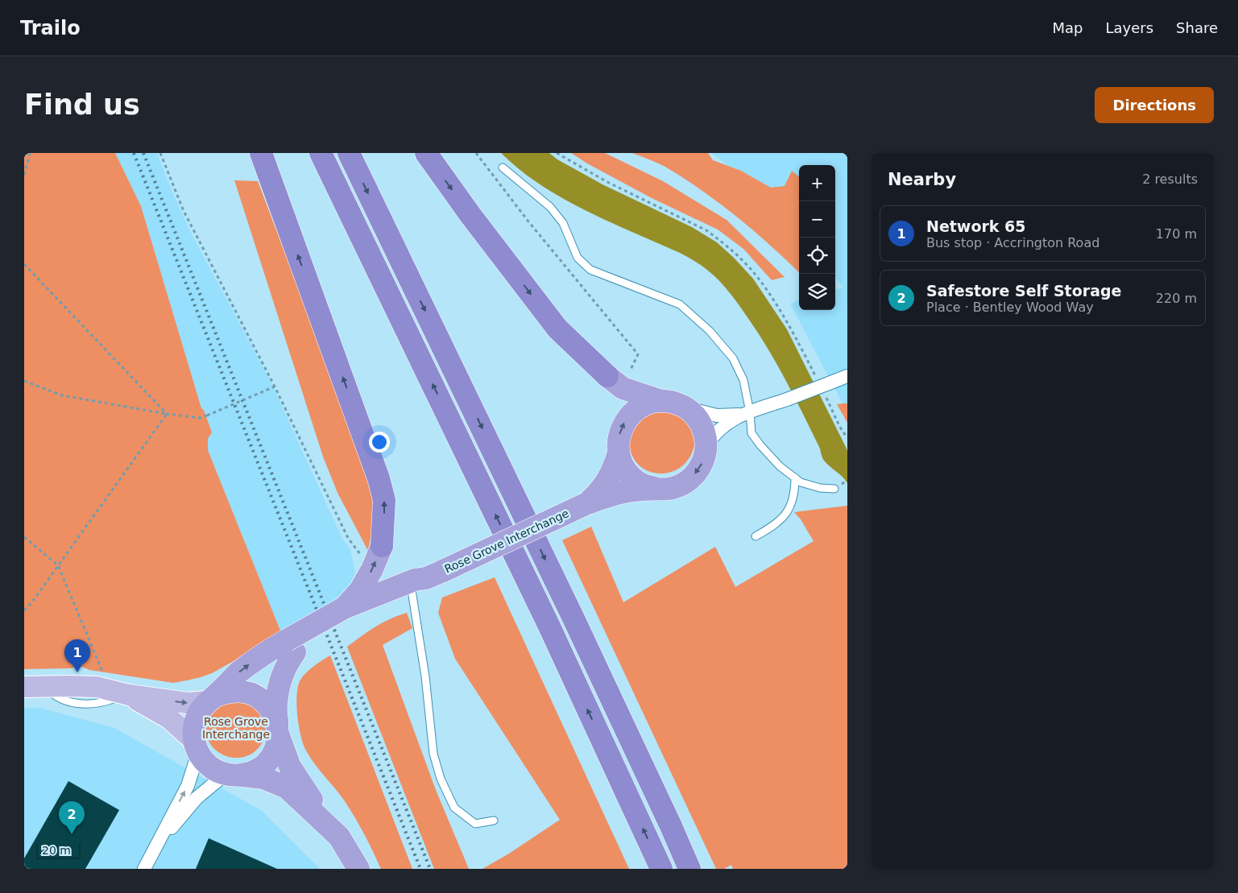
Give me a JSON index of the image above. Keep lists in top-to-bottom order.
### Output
{
  "streets": {
    "highway": ["Rose Grove Interchange"]
  },
  "parks": ["Rose Grove Interchange"],
  "scale_bar": "20 m",
  "page": {
    "header": "Trailo",
    "nav": ["Map", "Layers", "Share"],
    "buttons": "Directions",
    "title": "Find us",
    "heading": ["Nearby", "2 results"],
    "map_buttons": ["+", "−"],
    "list": [
      {
        "mark": "1",
        "name": "Network 65",
        "note": "Bus stop · Accrington Road",
        "value": "170 m"
      },
      {
        "mark": "2",
        "name": "Safestore Self Storage",
        "note": "Place · Bentley Wood Way",
        "value": "220 m"
      }
    ],
    "pins": ["1", "2"],
    "scale": "20 m"
  }
}
